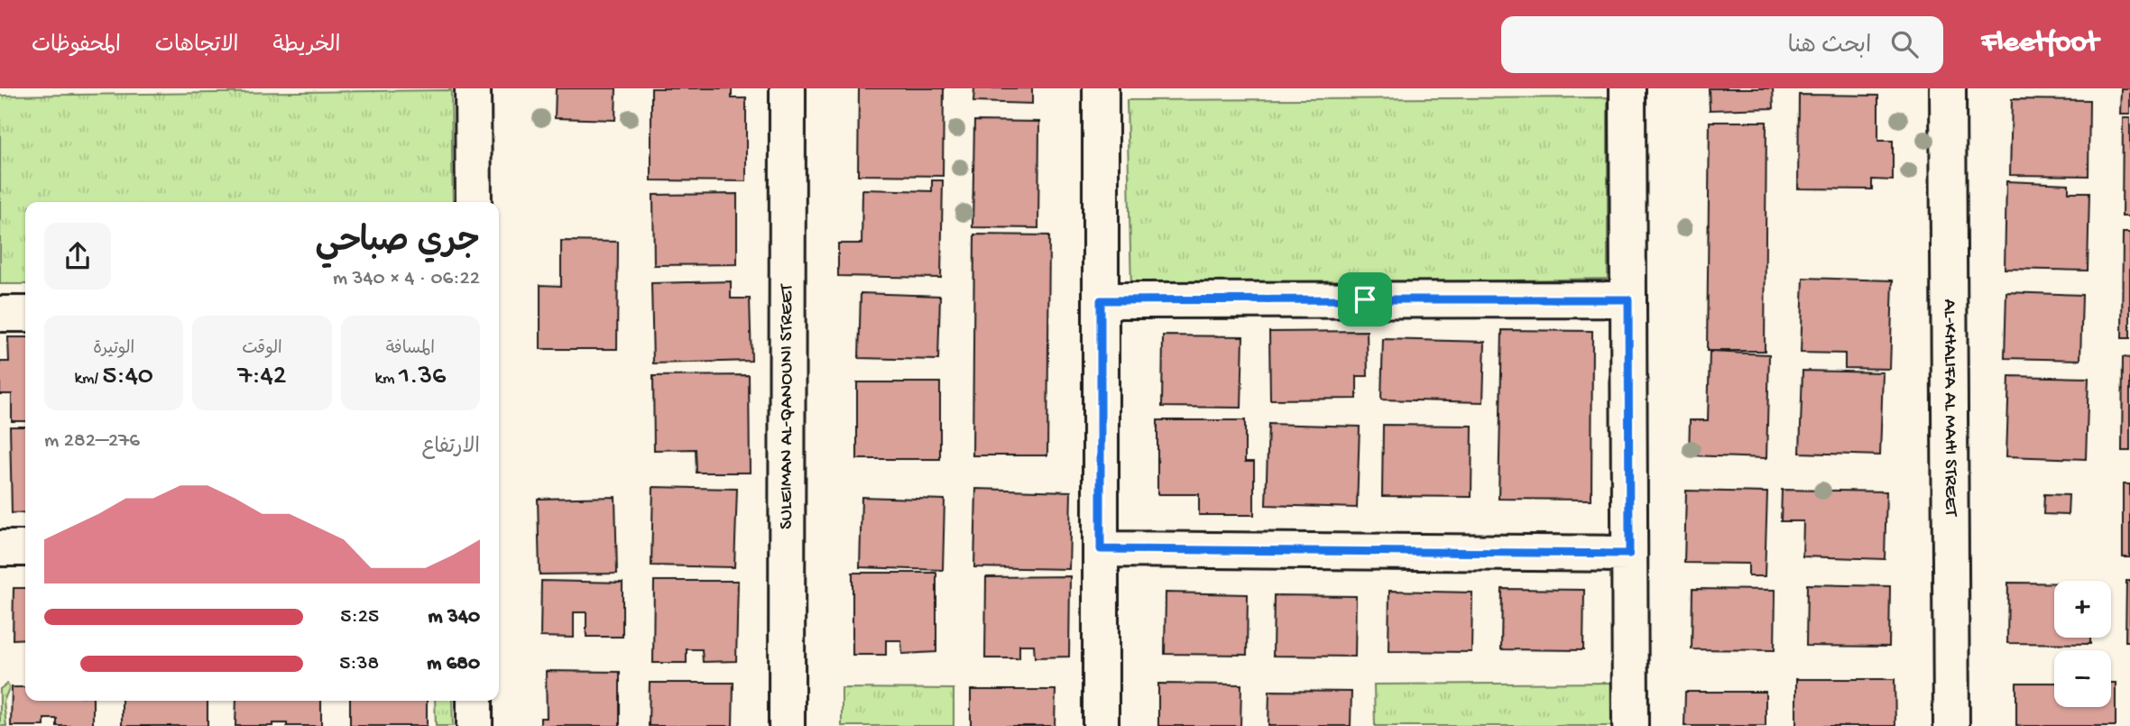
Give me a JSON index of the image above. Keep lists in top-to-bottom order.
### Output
{
  "streets": {
    "street": ["SULEIMAN AL-QANOUNI STREET", "AL-KHALIFA AL MAHI STREET"]
  },
  "page": {
    "header": "Fleetfoot",
    "search": "ابحث هنا",
    "nav": ["الخريطة", "الاتجاهات", "المحفوظات"],
    "heading": ["جري صباحي", "06:22 · 4 × 340 m"],
    "stats": [
      ["المسافة", "1.36 km"],
      ["الوقت", "7:42"],
      ["الوتيرة", "5:40 /km"]
    ],
    "chart": ["الارتفاع", "276–282 m"],
    "map_buttons": ["+", "−"],
    "list": [
      {
        "name": "340 m",
        "note": "5:25"
      },
      {
        "name": "680 m",
        "note": "5:38"
      }
    ]
  }
}
